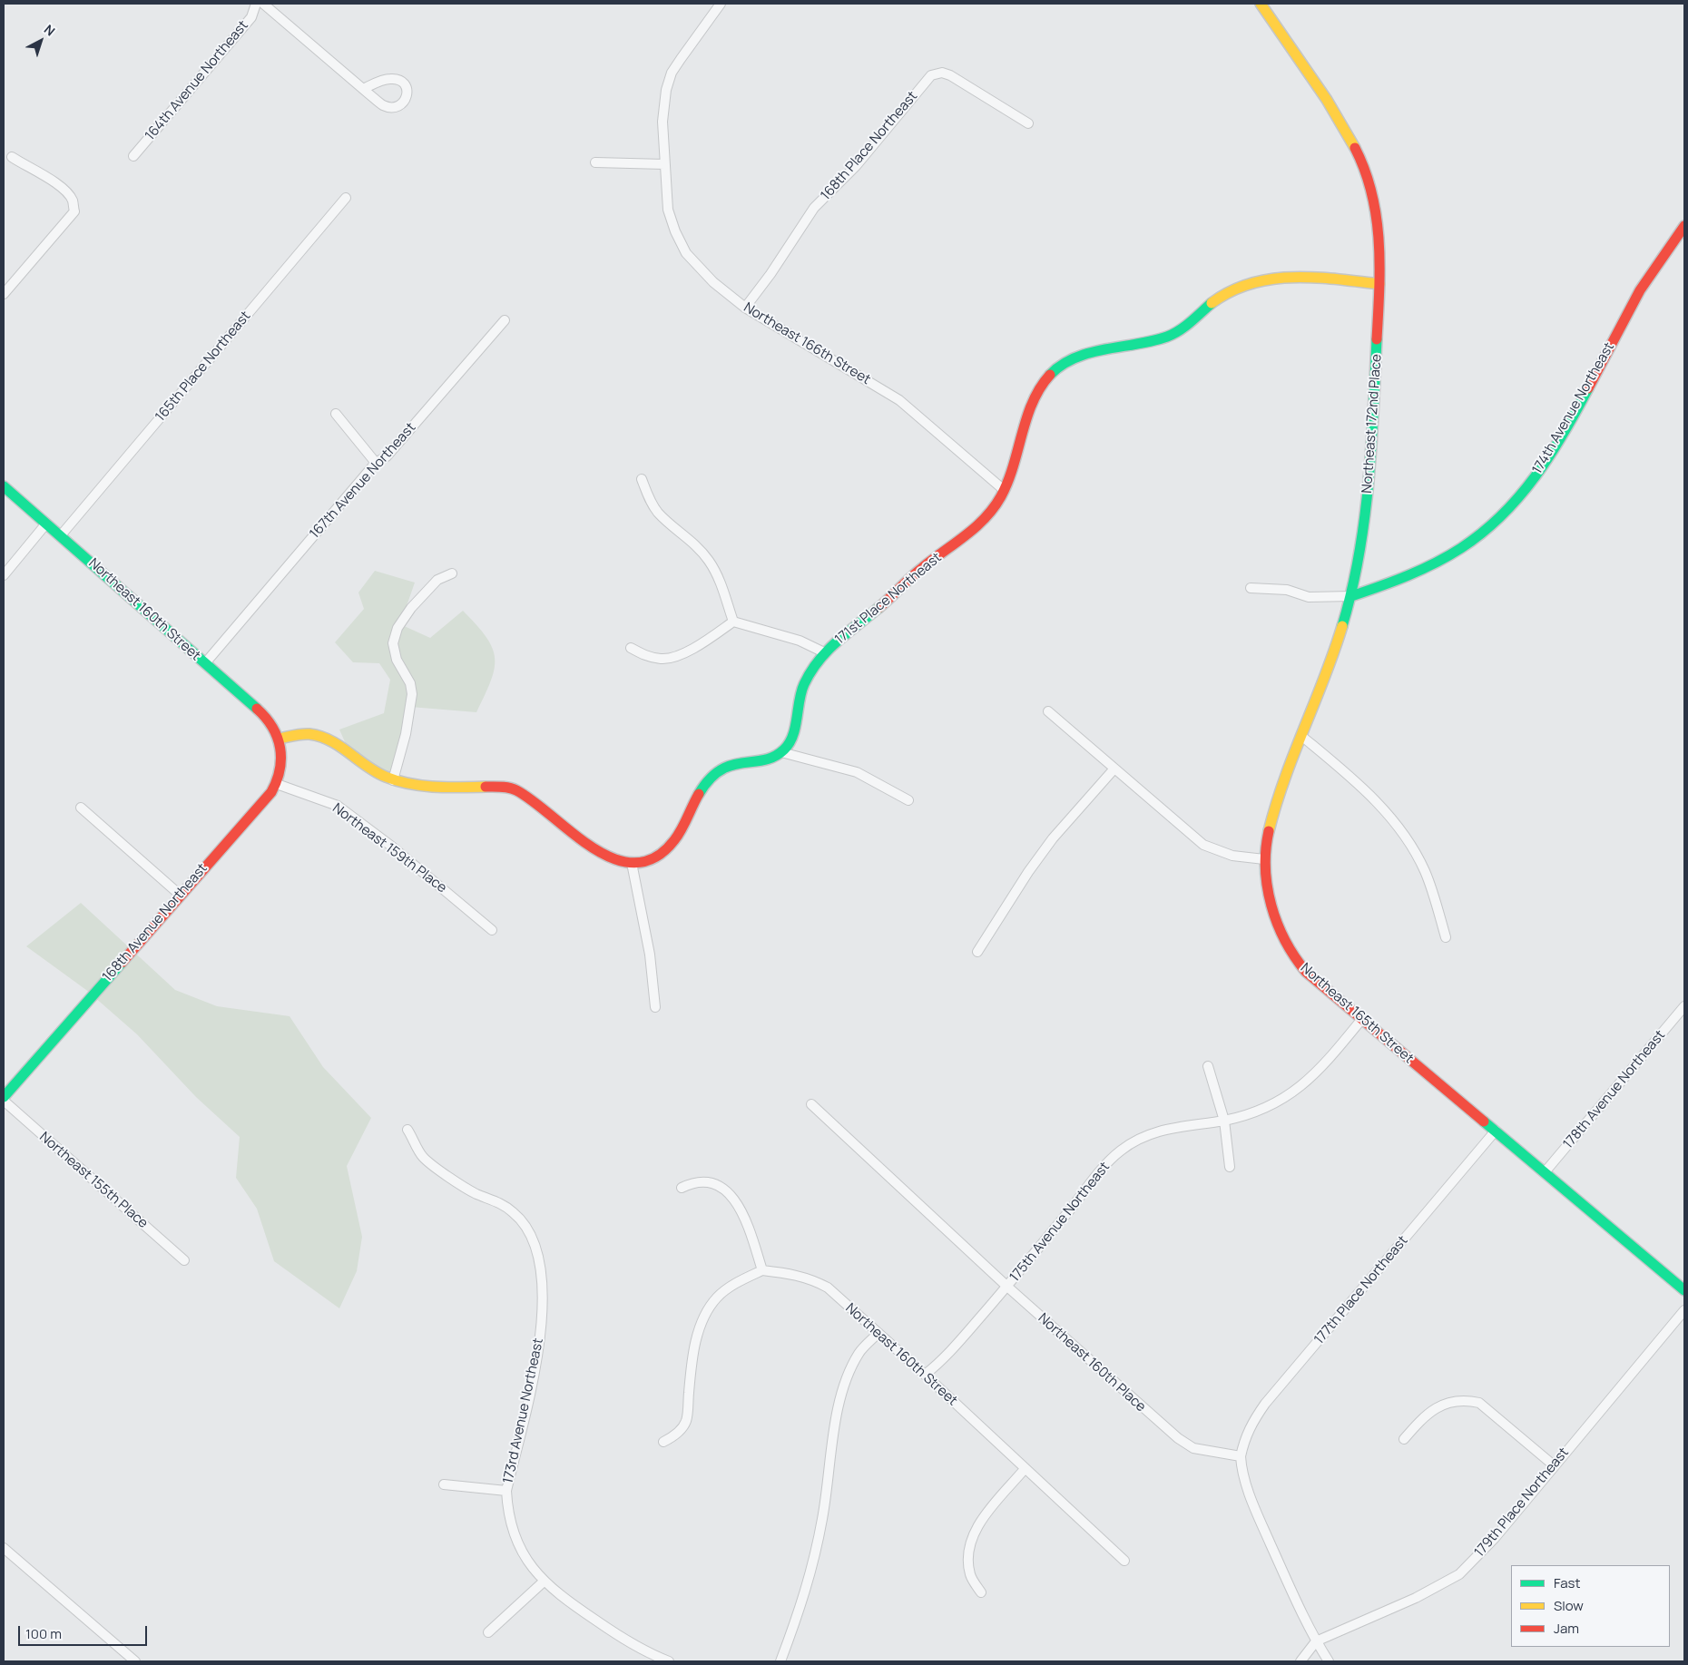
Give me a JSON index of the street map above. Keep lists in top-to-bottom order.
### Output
{
  "streets": {
    "street": [
      "164th Avenue Northeast",
      "168th Place Northeast",
      "Northeast 166th Street",
      "165th Place Northeast",
      "174th Avenue Northeast",
      "Northeast 172nd Place",
      "167th Avenue Northeast",
      "171st Place Northeast",
      "Northeast 160th Street",
      "Northeast 159th Place",
      "168th Avenue Northeast",
      "Northeast 165th Street",
      "178th Avenue Northeast",
      "Northeast 155th Place",
      "175th Avenue Northeast",
      "177th Place Northeast",
      "Northeast 160th Place",
      "173rd Avenue Northeast",
      "179th Place Northeast"
    ]
  },
  "crossings": [
    ["168th Place Northeast", "Northeast 166th Street"],
    ["Northeast 166th Street", "171st Place Northeast"],
    ["165th Place Northeast", "Northeast 160th Street"],
    ["174th Avenue Northeast", "Northeast 172nd Place"],
    ["Northeast 172nd Place", "171st Place Northeast"],
    ["Northeast 172nd Place", "Northeast 165th Street"],
    ["167th Avenue Northeast", "Northeast 160th Street"],
    ["Northeast 160th Street", "168th Avenue Northeast"],
    ["Northeast 160th Street", "175th Avenue Northeast"],
    ["Northeast 159th Place", "168th Avenue Northeast"],
    ["Northeast 165th Street", "178th Avenue Northeast"],
    ["Northeast 165th Street", "175th Avenue Northeast"],
    ["Northeast 165th Street", "177th Place Northeast"],
    ["175th Avenue Northeast", "Northeast 160th Place"],
    ["177th Place Northeast", "Northeast 160th Place"]
  ],
  "legend": ["Fast", "Slow", "Jam"],
  "scale_bar": "100 m",
  "north": "top right"
}
